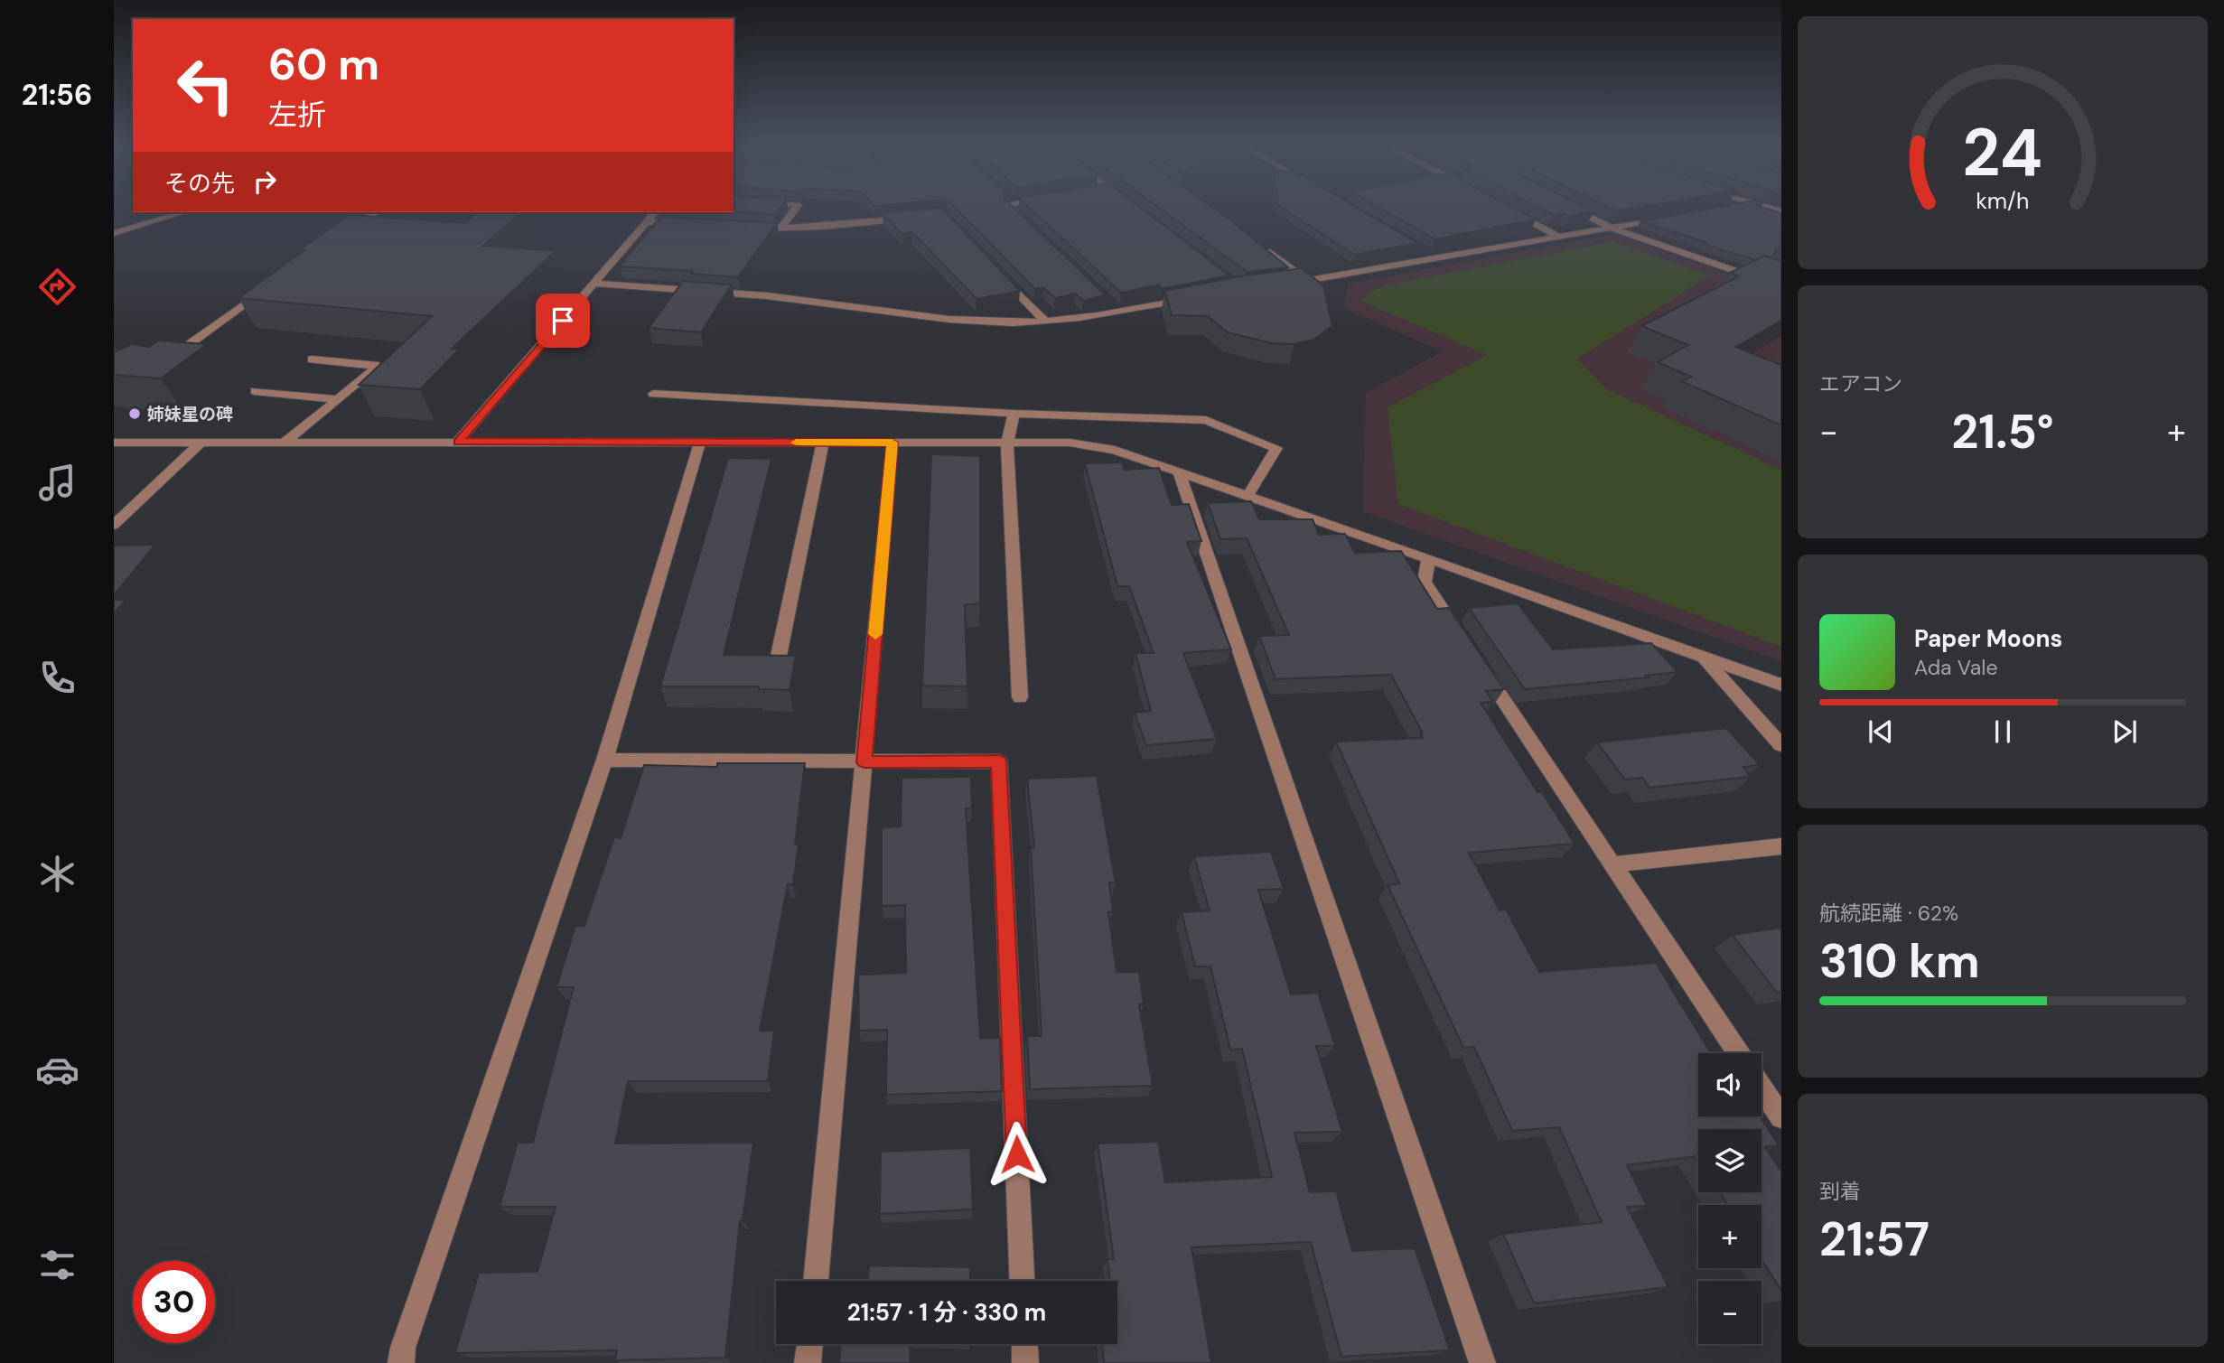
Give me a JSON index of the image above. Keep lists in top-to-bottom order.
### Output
{
  "places": ["姉妹星の碑"],
  "page": {
    "tabs": "21:56",
    "turn": ["60 m", "左折"],
    "then": "その先",
    "tile": [
      "エアコン",
      ["航続距離 · 62%", "310 km"],
      ["到着", "21:57"]
    ],
    "heat": ["−", "21.5°", "+"],
    "song": ["Paper Moons", "Ada Vale"],
    "map_buttons": ["+", "−"],
    "limit": "30",
    "trip": "21:57 · 1 分 · 330 m",
    "gauge": ["24", "km/h"]
  }
}
